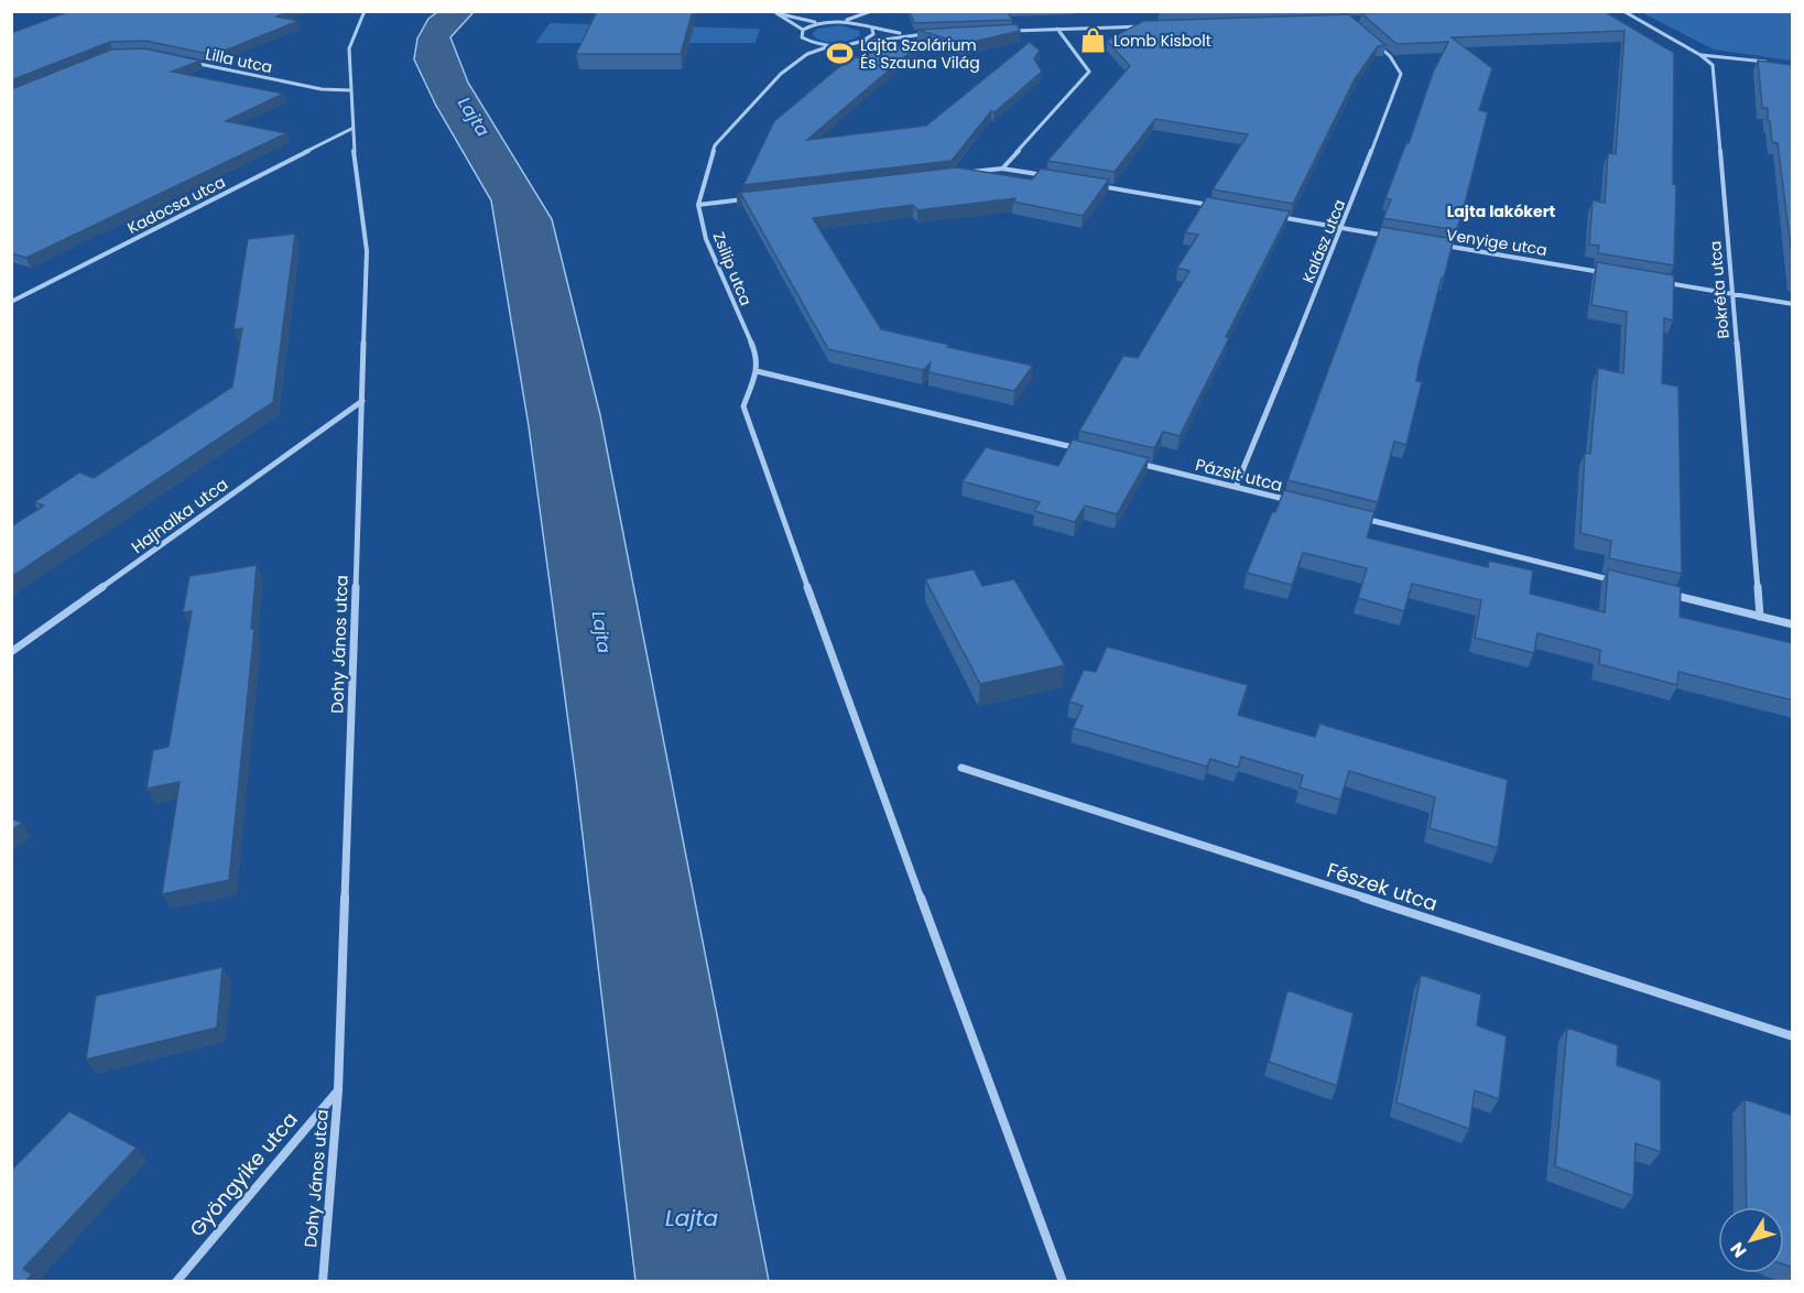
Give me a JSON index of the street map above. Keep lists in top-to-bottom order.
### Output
{
  "streets": {
    "street": [
      "Lilla utca",
      "Kadocsa utca",
      "Kalász utca",
      "Venyige utca",
      "Zsilip utca",
      "Bokréta utca",
      "Pázsit utca",
      "Hajnalka utca",
      "Dohy János utca",
      "Fészek utca",
      "Gyöngyike utca"
    ]
  },
  "crossings": [
    ["Lilla utca", "Dohy János utca"],
    ["Kadocsa utca", "Dohy János utca"],
    ["Kalász utca", "Pázsit utca"],
    ["Hajnalka utca", "Dohy János utca"],
    ["Dohy János utca", "Gyöngyike utca"]
  ],
  "districts": ["Lajta lakókert"],
  "water": ["Lajta"],
  "places": {
    "shop": ["Lomb Kisbolt"],
    "sports": ["Lajta Szolárium És Szauna Világ"]
  },
  "north": "bottom left"
}
